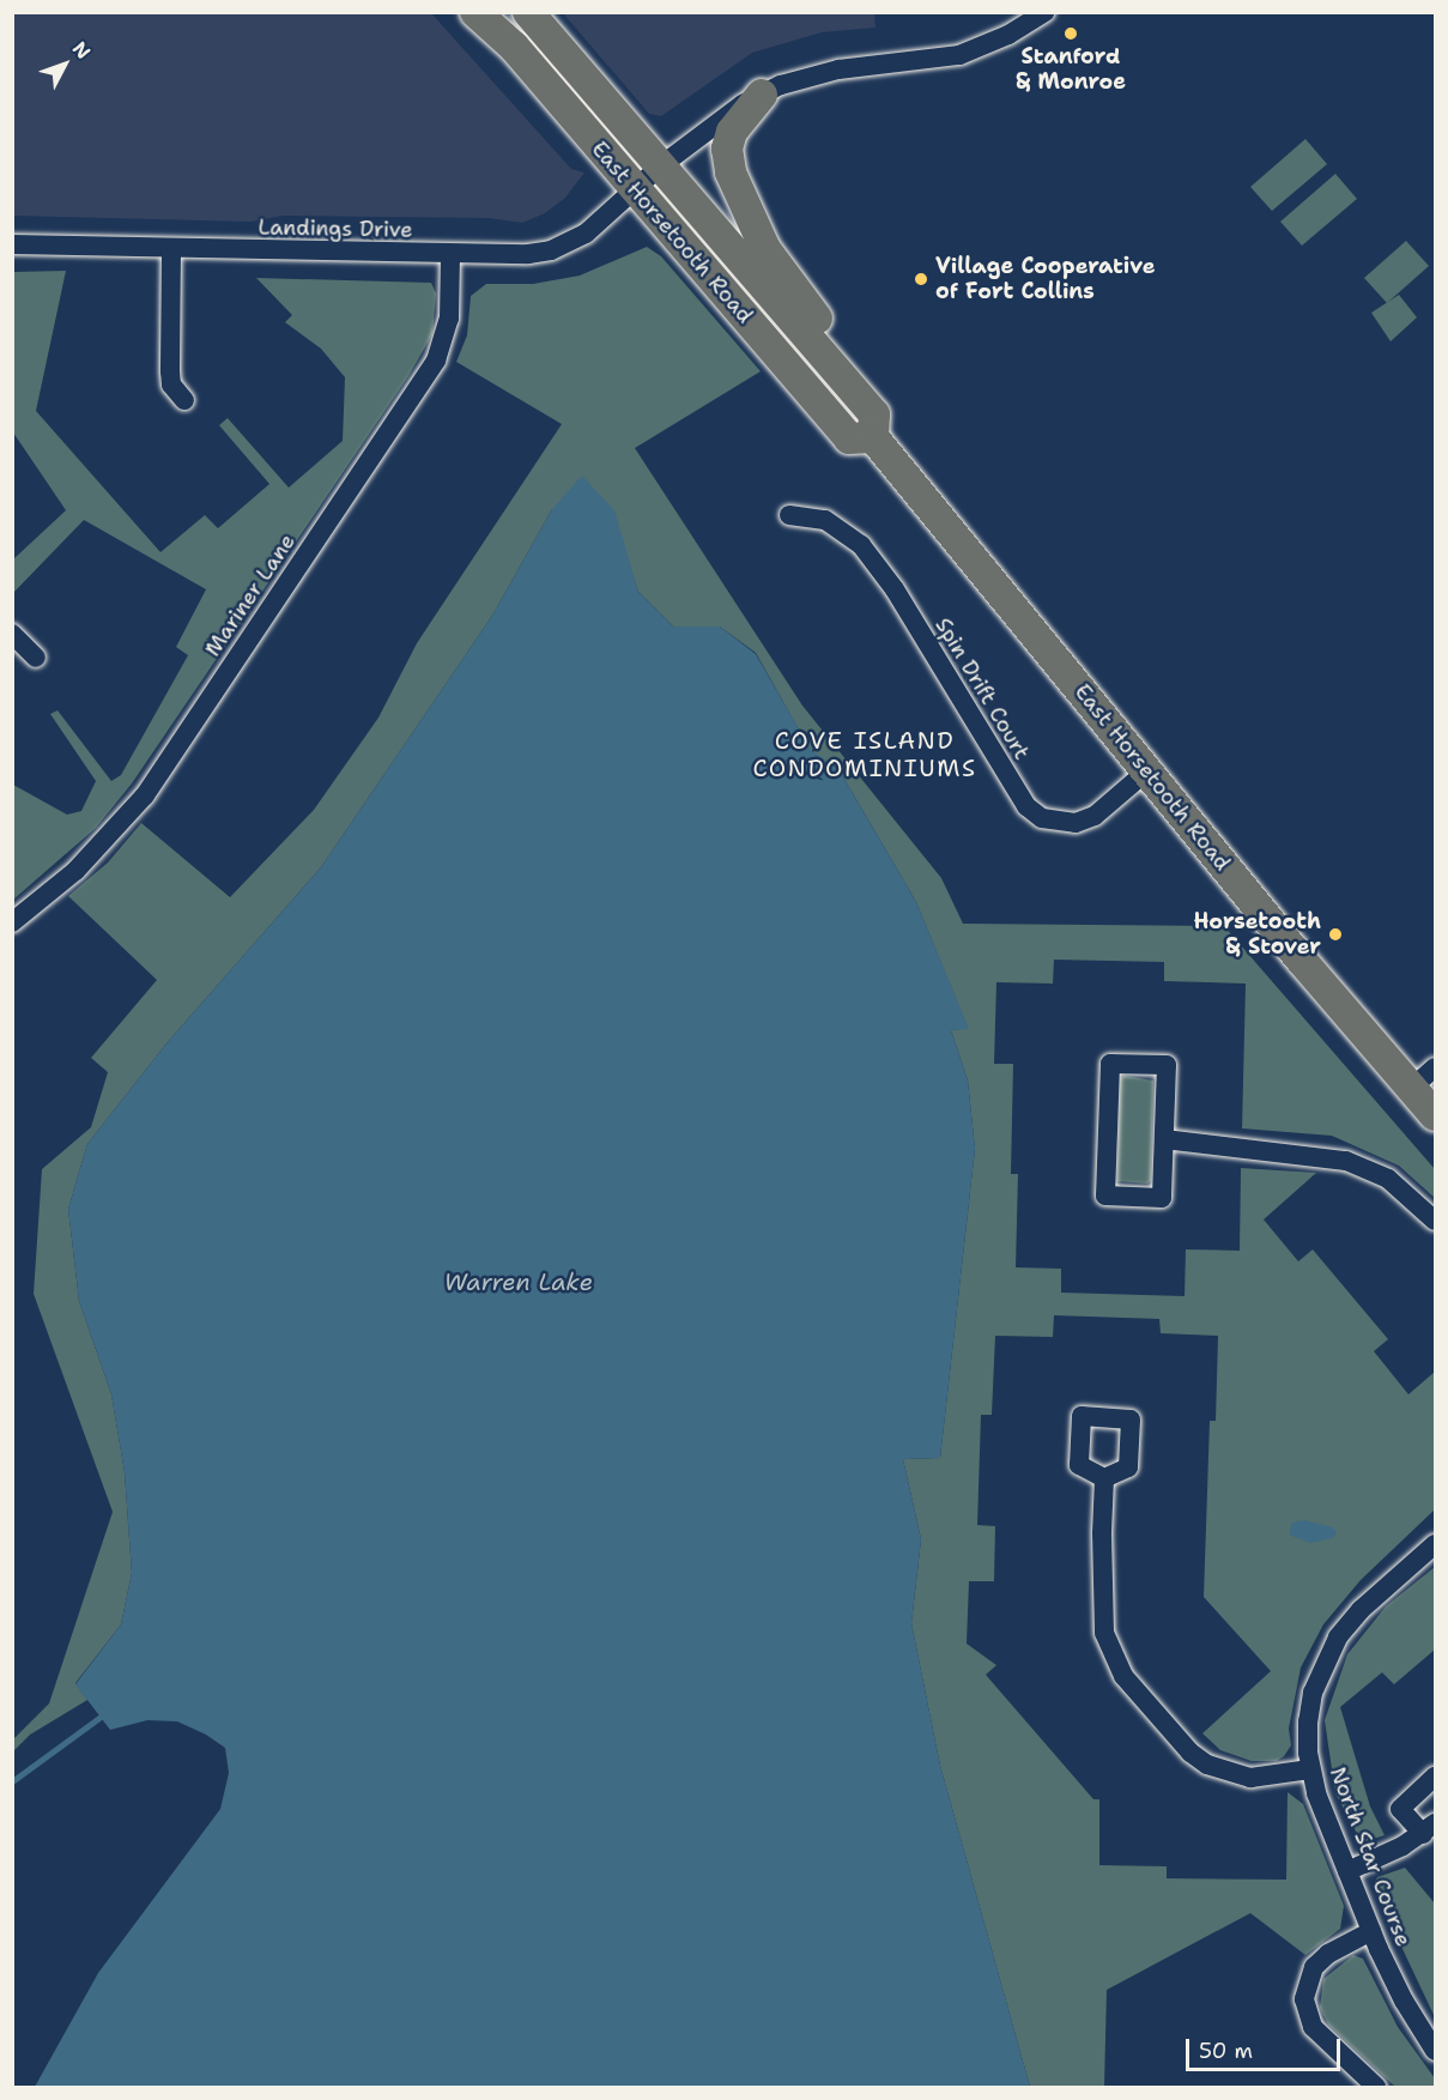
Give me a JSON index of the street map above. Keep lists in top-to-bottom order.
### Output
{
  "streets": {
    "main road": ["East Horsetooth Road"],
    "street": [
      "Landings Drive",
      "Mariner Lane",
      "Spin Drift Court",
      "North Star Course"
    ]
  },
  "crossings": [
    ["Landings Drive", "East Horsetooth Road"],
    ["Landings Drive", "Mariner Lane"],
    ["East Horsetooth Road", "Spin Drift Court"]
  ],
  "districts": ["COVE ISLAND CONDOMINIUMS"],
  "water": ["Warren Lake"],
  "places": ["Stanford & Monroe", "Village Cooperative of Fort Collins", "Horsetooth & Stover"],
  "scale_bar": "50 m",
  "north": "top right"
}
